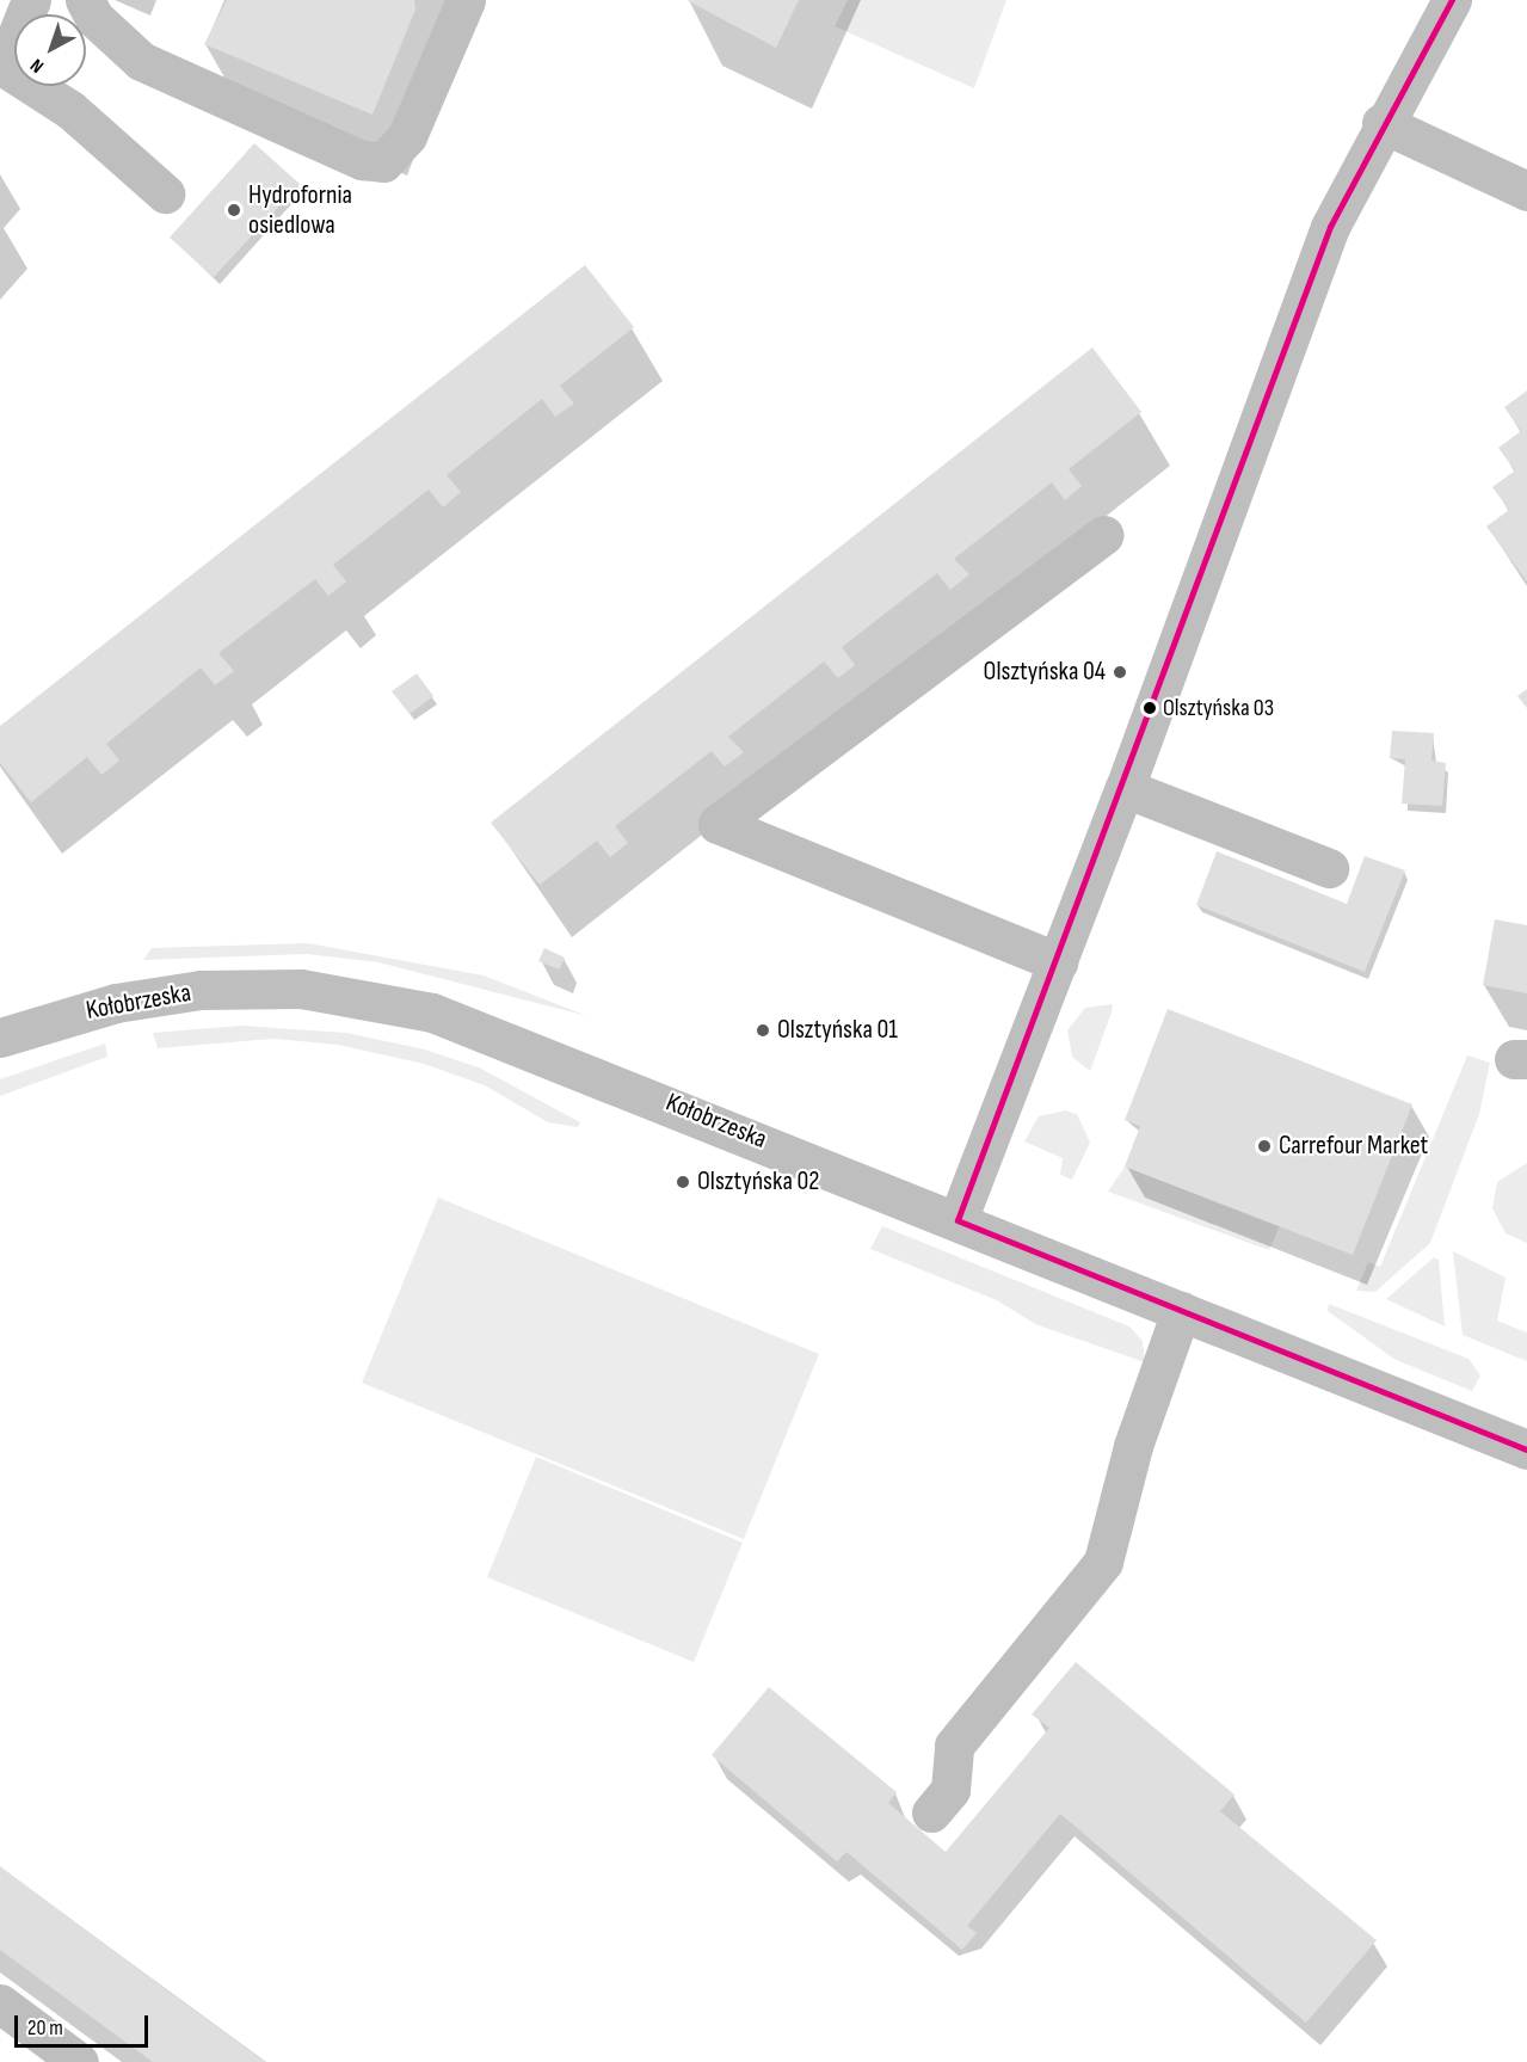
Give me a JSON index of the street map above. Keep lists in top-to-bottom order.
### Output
{
  "streets": {
    "street": ["Kołobrzeska"]
  },
  "places": [
    "Hydrofornia osiedlowa",
    "Olsztyńska 04",
    "Olsztyńska 03",
    "Olsztyńska 01",
    "Carrefour Market",
    "Olsztyńska 02"
  ],
  "scale_bar": "20 m",
  "north": "bottom left"
}
